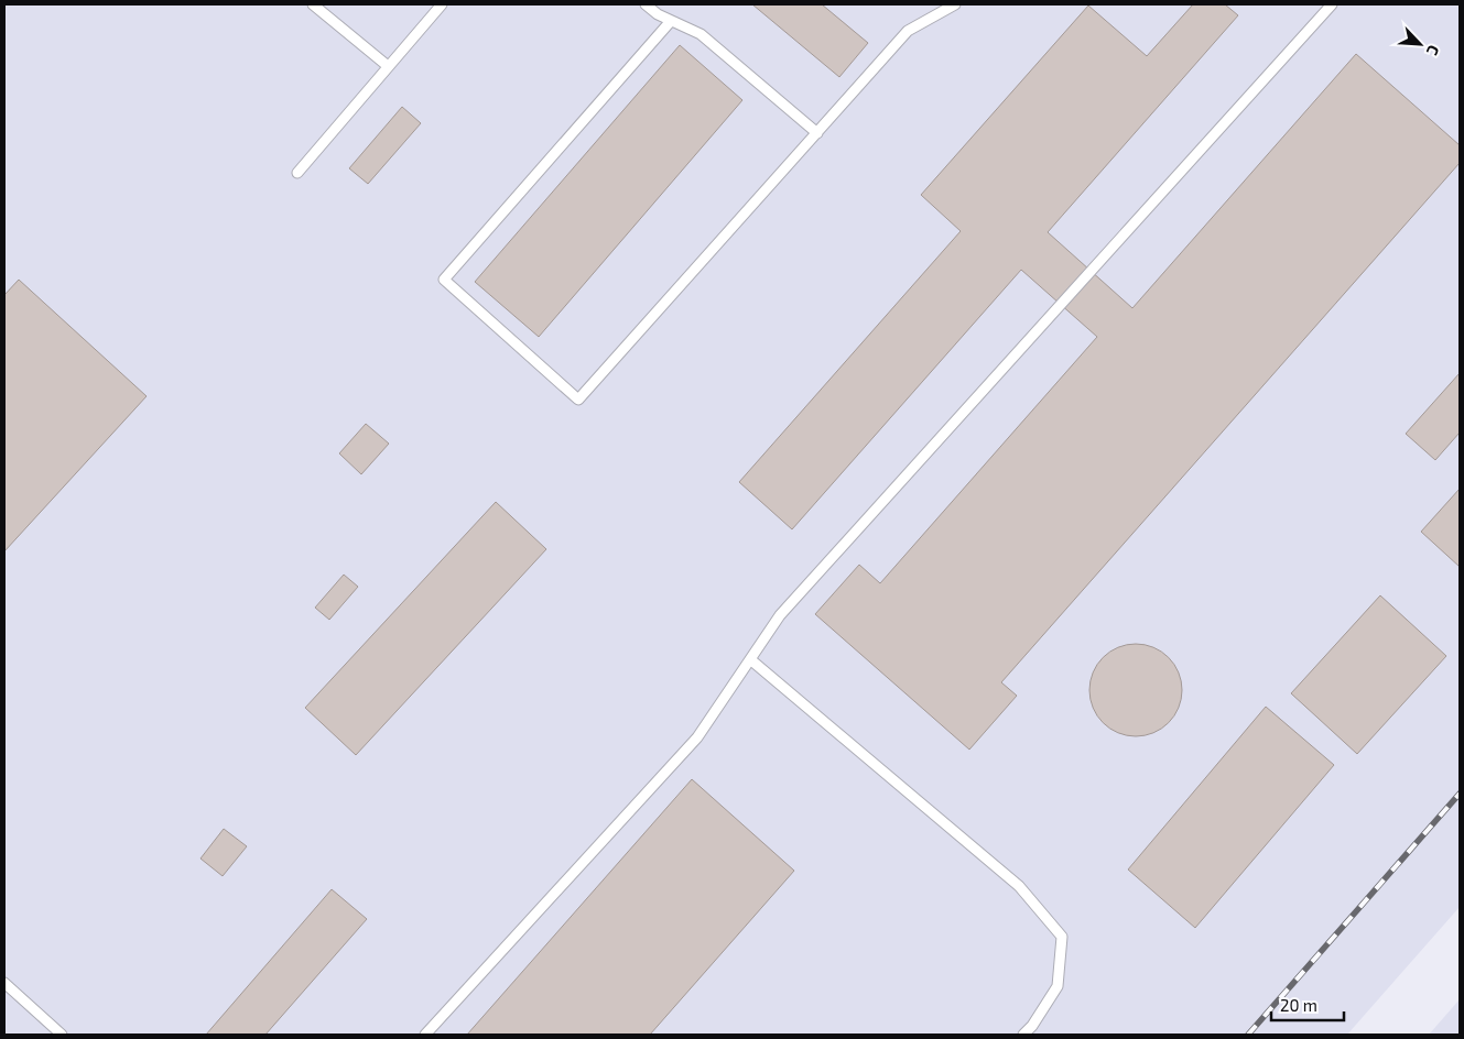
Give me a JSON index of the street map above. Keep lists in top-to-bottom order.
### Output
{
  "scale_bar": "20 m",
  "north": "bottom right"
}
